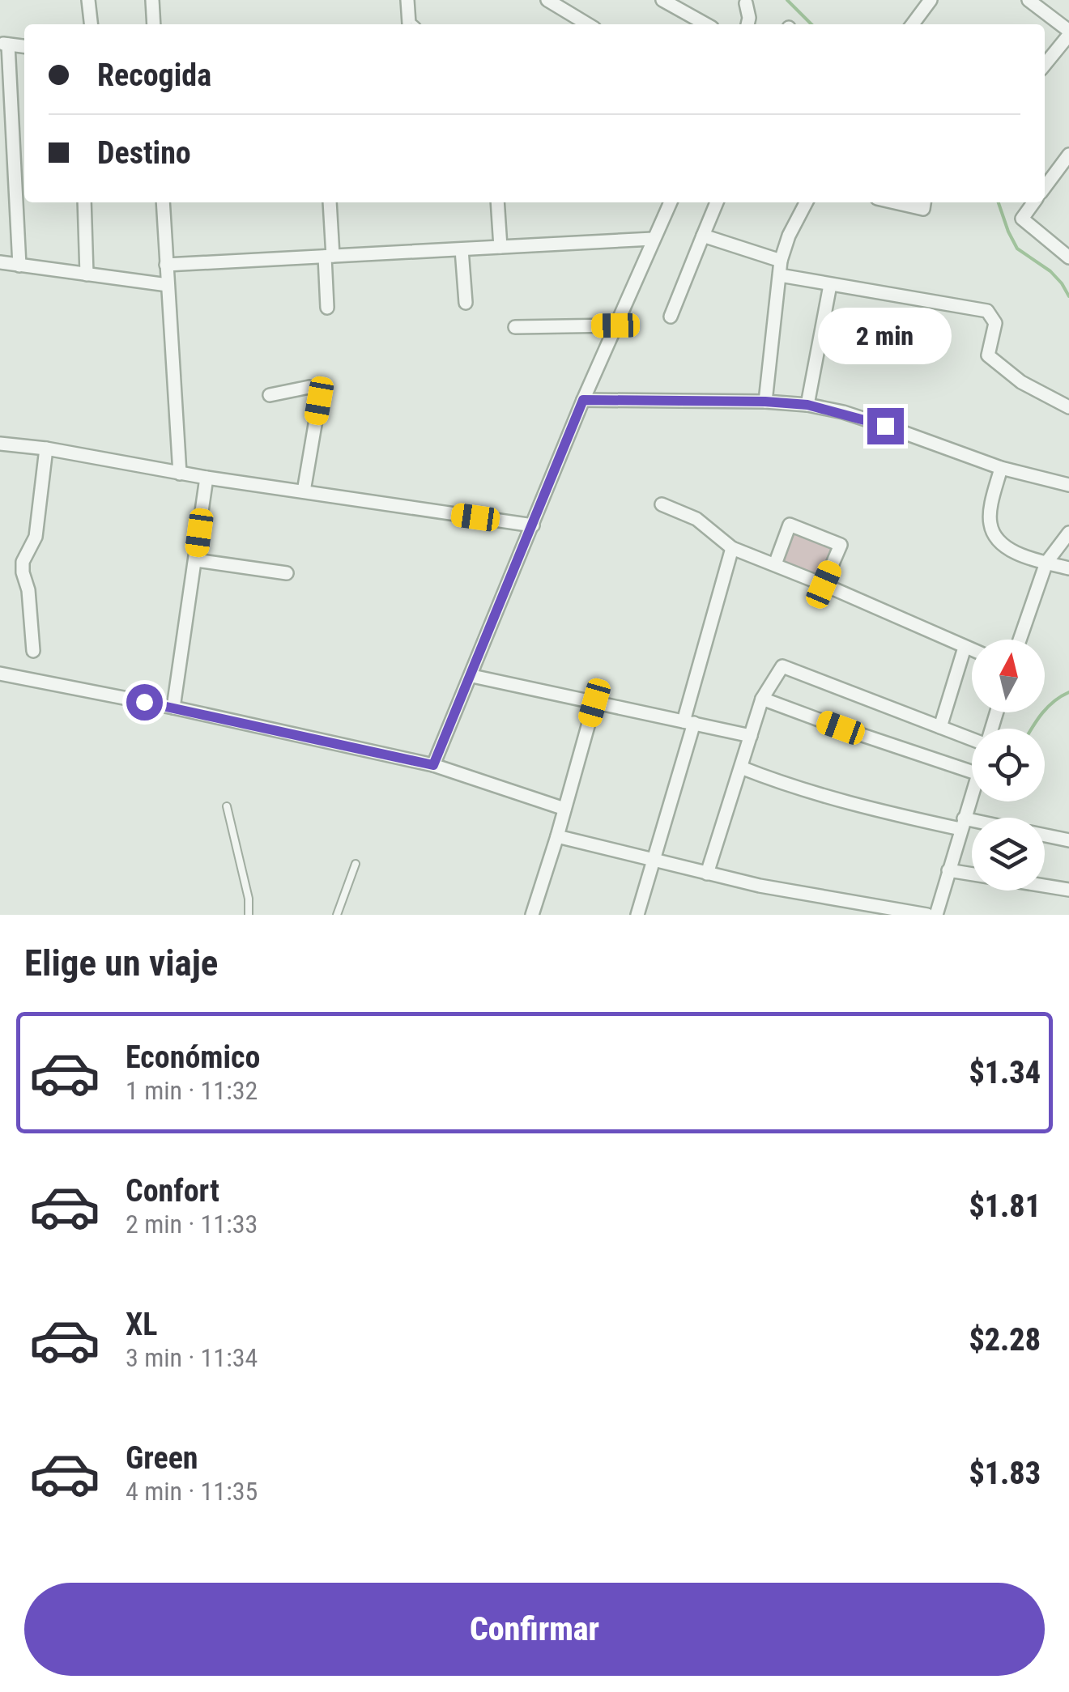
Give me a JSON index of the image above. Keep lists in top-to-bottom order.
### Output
{
  "north": "top",
  "page": {
    "banner": ["Recogida", "Destino"],
    "bubble": "2 min",
    "heading": "Elige un viaje",
    "list": [
      {
        "name": "Económico",
        "note": "1 min · 11:32",
        "value": "$1.34"
      },
      {
        "name": "Confort",
        "note": "2 min · 11:33",
        "value": "$1.81"
      },
      {
        "name": "XL",
        "note": "3 min · 11:34",
        "value": "$2.28"
      },
      {
        "name": "Green",
        "note": "4 min · 11:35",
        "value": "$1.83"
      }
    ],
    "buttons": "Confirmar"
  }
}
